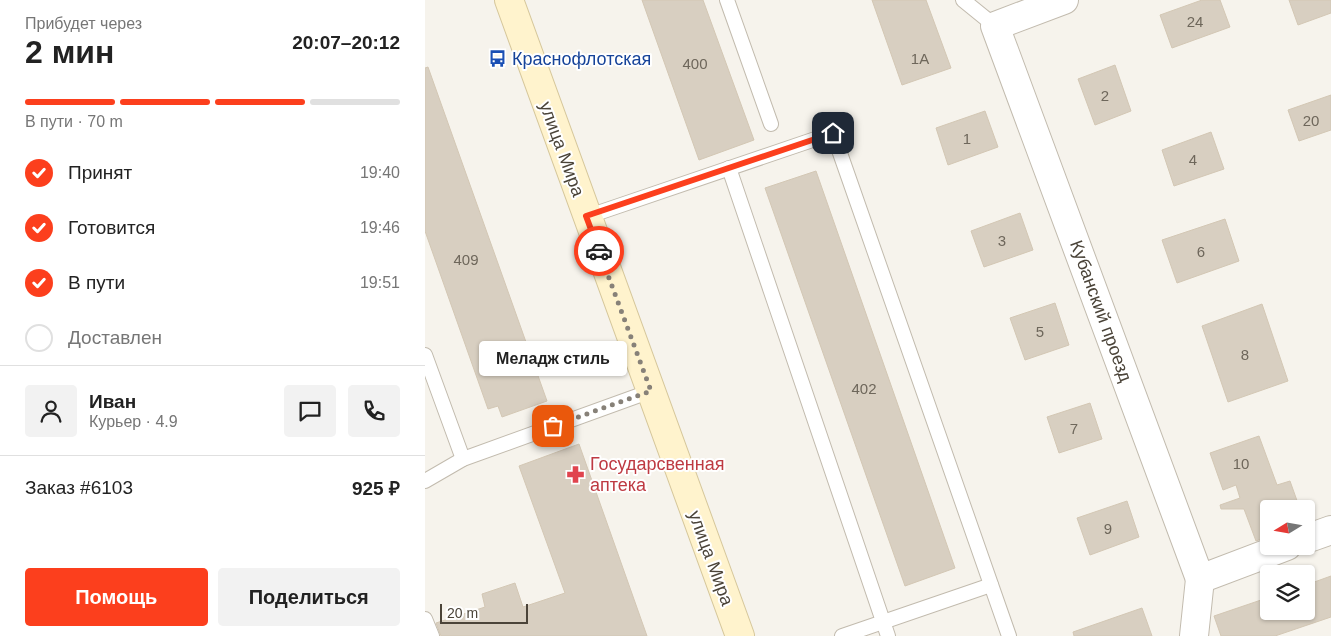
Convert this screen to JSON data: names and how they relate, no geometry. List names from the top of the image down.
{
  "streets": {
    "main road": ["улица Мира"],
    "street": ["Кубанский проезд"]
  },
  "places": {
    "bus stop": ["Краснофлотская"],
    "other": ["Меладж стиль"],
    "pharmacy": ["Государсвенная аптека"]
  },
  "house_numbers": [
    "24",
    "1А",
    "400",
    "2",
    "20",
    "1",
    "4",
    "3",
    "6",
    "409",
    "5",
    "8",
    "402",
    "7",
    "10",
    "9"
  ],
  "scale_bar": "20 m",
  "north": "left",
  "page": {
    "heading": ["2 мин", "Прибудет через", "20:07–20:12"],
    "panel": [
      "Иван",
      "Курьер · 4.9",
      "Заказ #6103",
      "925 ₽"
    ],
    "bar": "В пути · 70 m",
    "list": [
      ["Принят", "19:40"],
      ["Готовится", "19:46"],
      ["В пути", "19:51"],
      "Доставлен"
    ],
    "bubble": "Меладж стиль",
    "buttons": ["Помощь", "Поделиться"],
    "scale": "20 m"
  }
}
